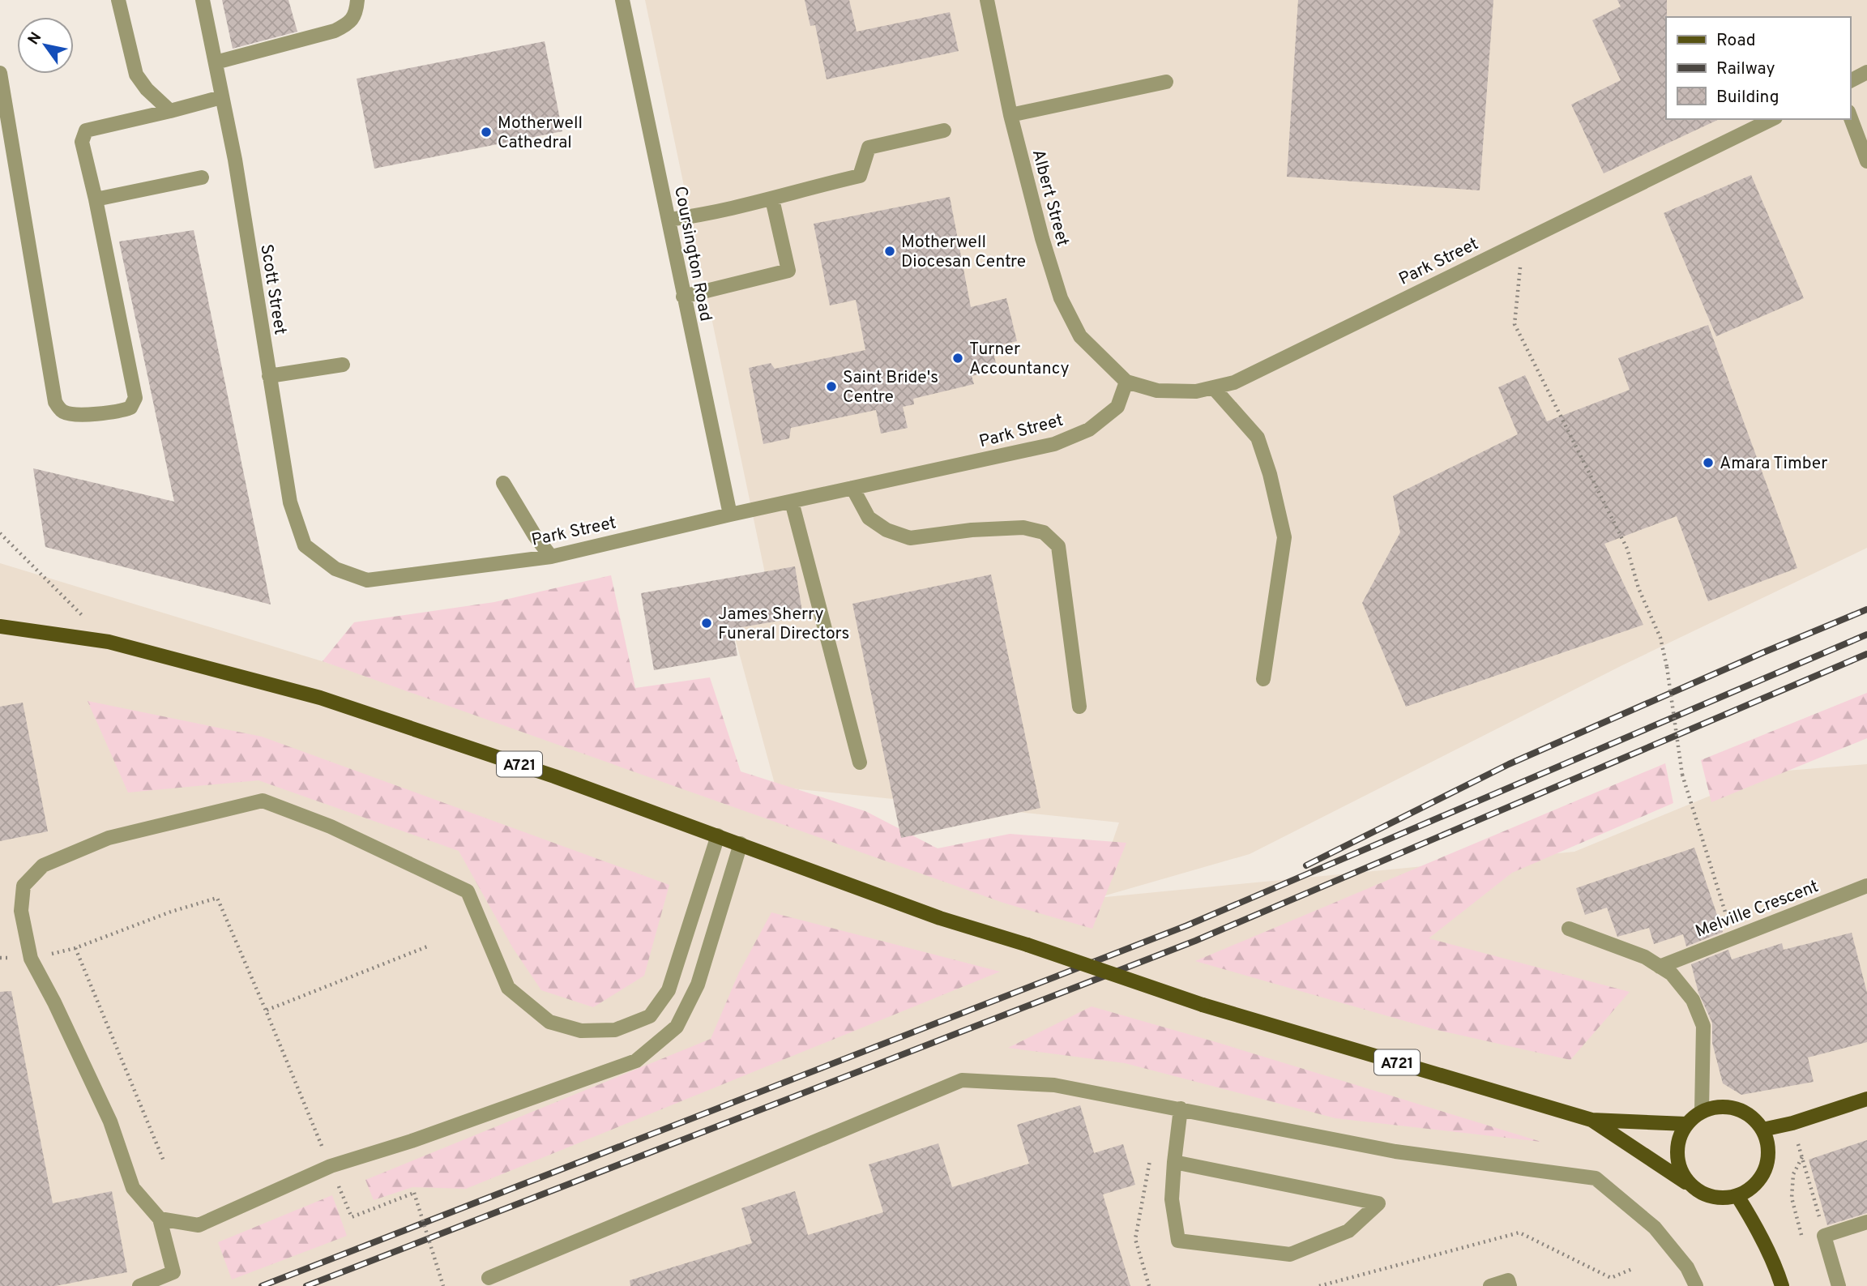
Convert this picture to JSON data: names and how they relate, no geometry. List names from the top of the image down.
{
  "streets": {
    "main road": ["A721"],
    "street": [
      "Albert Street",
      "Coursington Road",
      "Park Street",
      "Scott Street",
      "Melville Crescent"
    ]
  },
  "crossings": [
    ["Albert Street", "Park Street"],
    ["Coursington Road", "Park Street"],
    ["Park Street", "Scott Street"]
  ],
  "places": [
    "Motherwell Cathedral",
    "Motherwell Diocesan Centre",
    "Turner Accountancy",
    "Saint Bride's Centre",
    "Amara Timber",
    "James Sherry Funeral Directors"
  ],
  "legend": ["Road", "Railway", "Building"],
  "north": "top left"
}
